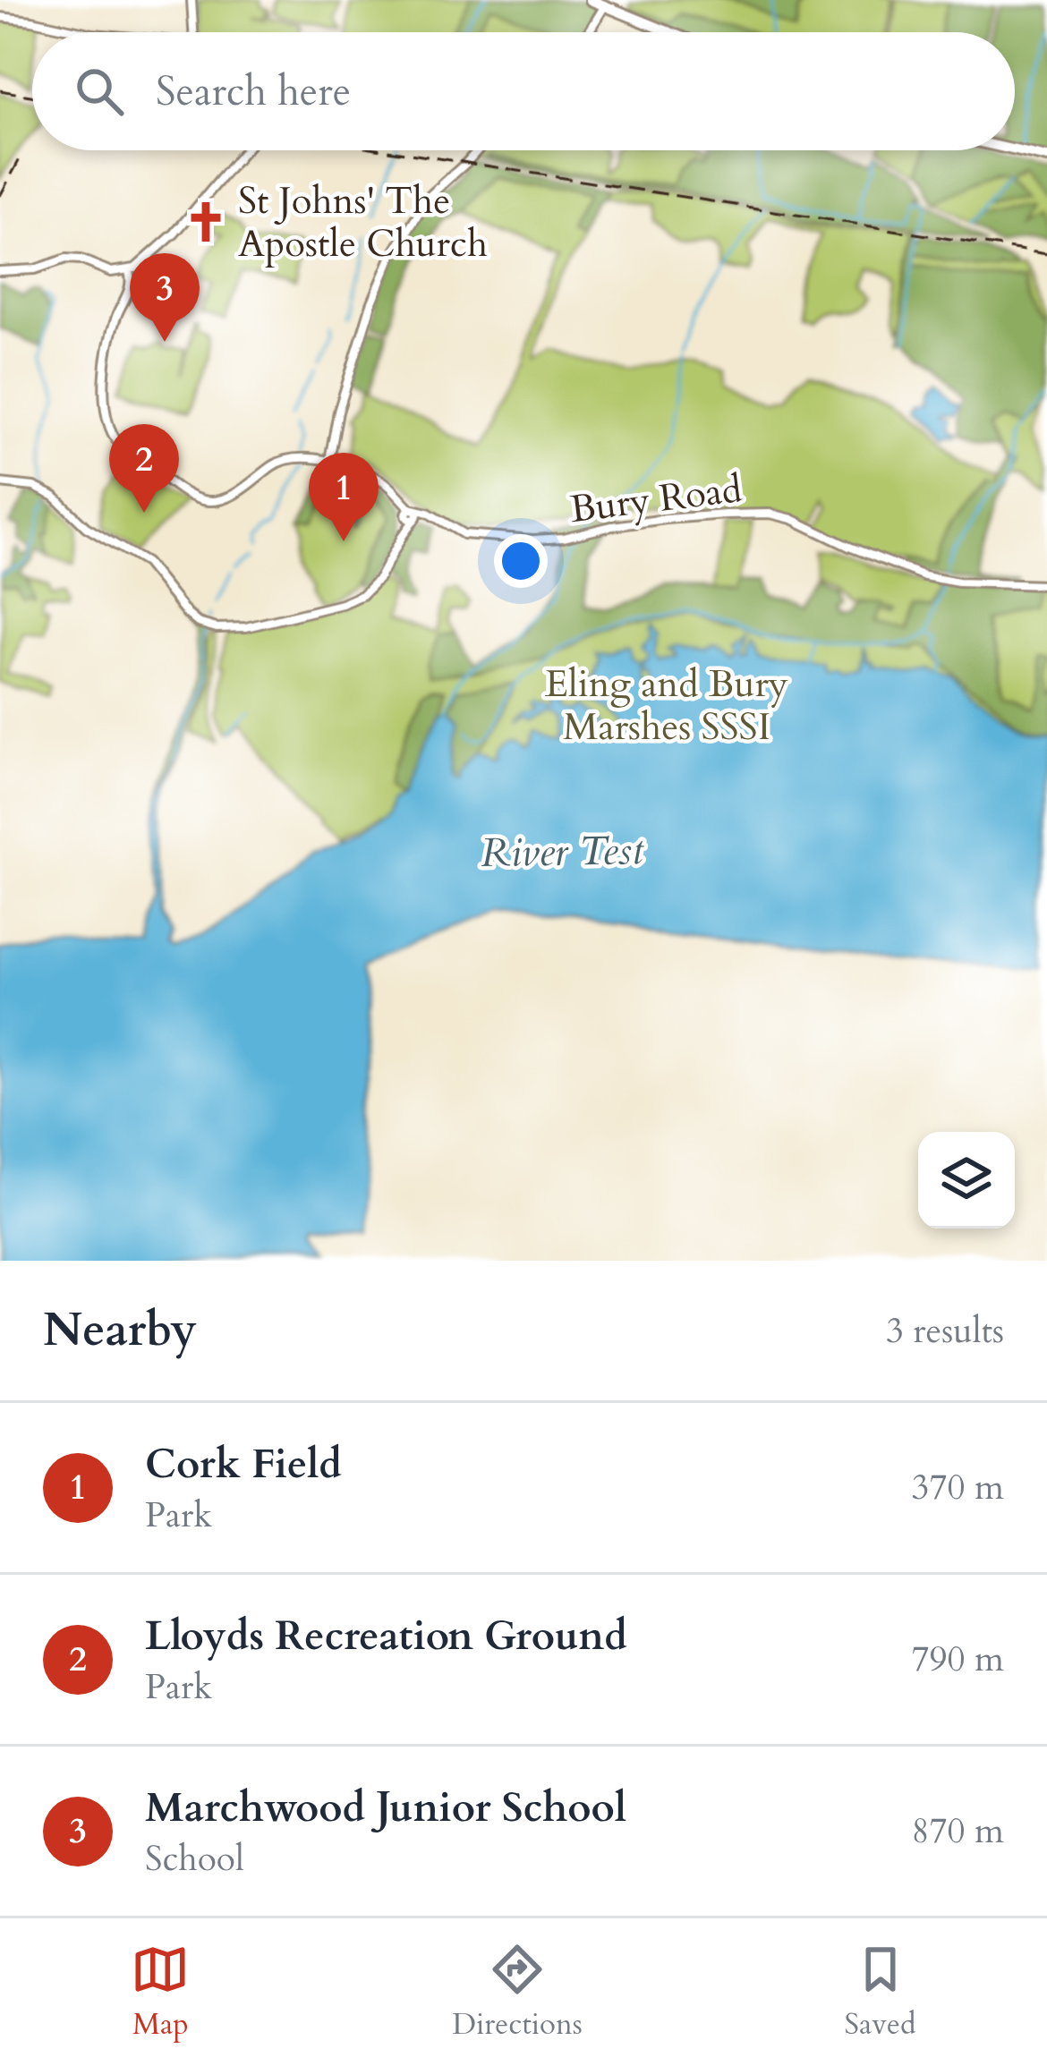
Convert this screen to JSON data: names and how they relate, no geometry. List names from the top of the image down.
{
  "streets": {
    "street": ["Bury Road"]
  },
  "water": ["River Test"],
  "parks": ["Eling and Bury Marshes SSSI"],
  "places": {
    "church": ["St Johns' The Apostle Church"]
  },
  "page": {
    "search": "Search here",
    "pins": ["3", "2", "1"],
    "heading": ["Nearby", "3 results"],
    "list": [
      {
        "mark": "1",
        "name": "Cork Field",
        "note": "Park",
        "value": "370 m"
      },
      {
        "mark": "2",
        "name": "Lloyds Recreation Ground",
        "note": "Park",
        "value": "790 m"
      },
      {
        "mark": "3",
        "name": "Marchwood Junior School",
        "note": "School",
        "value": "870 m"
      }
    ],
    "nav": ["Map", "Directions", "Saved"]
  }
}
